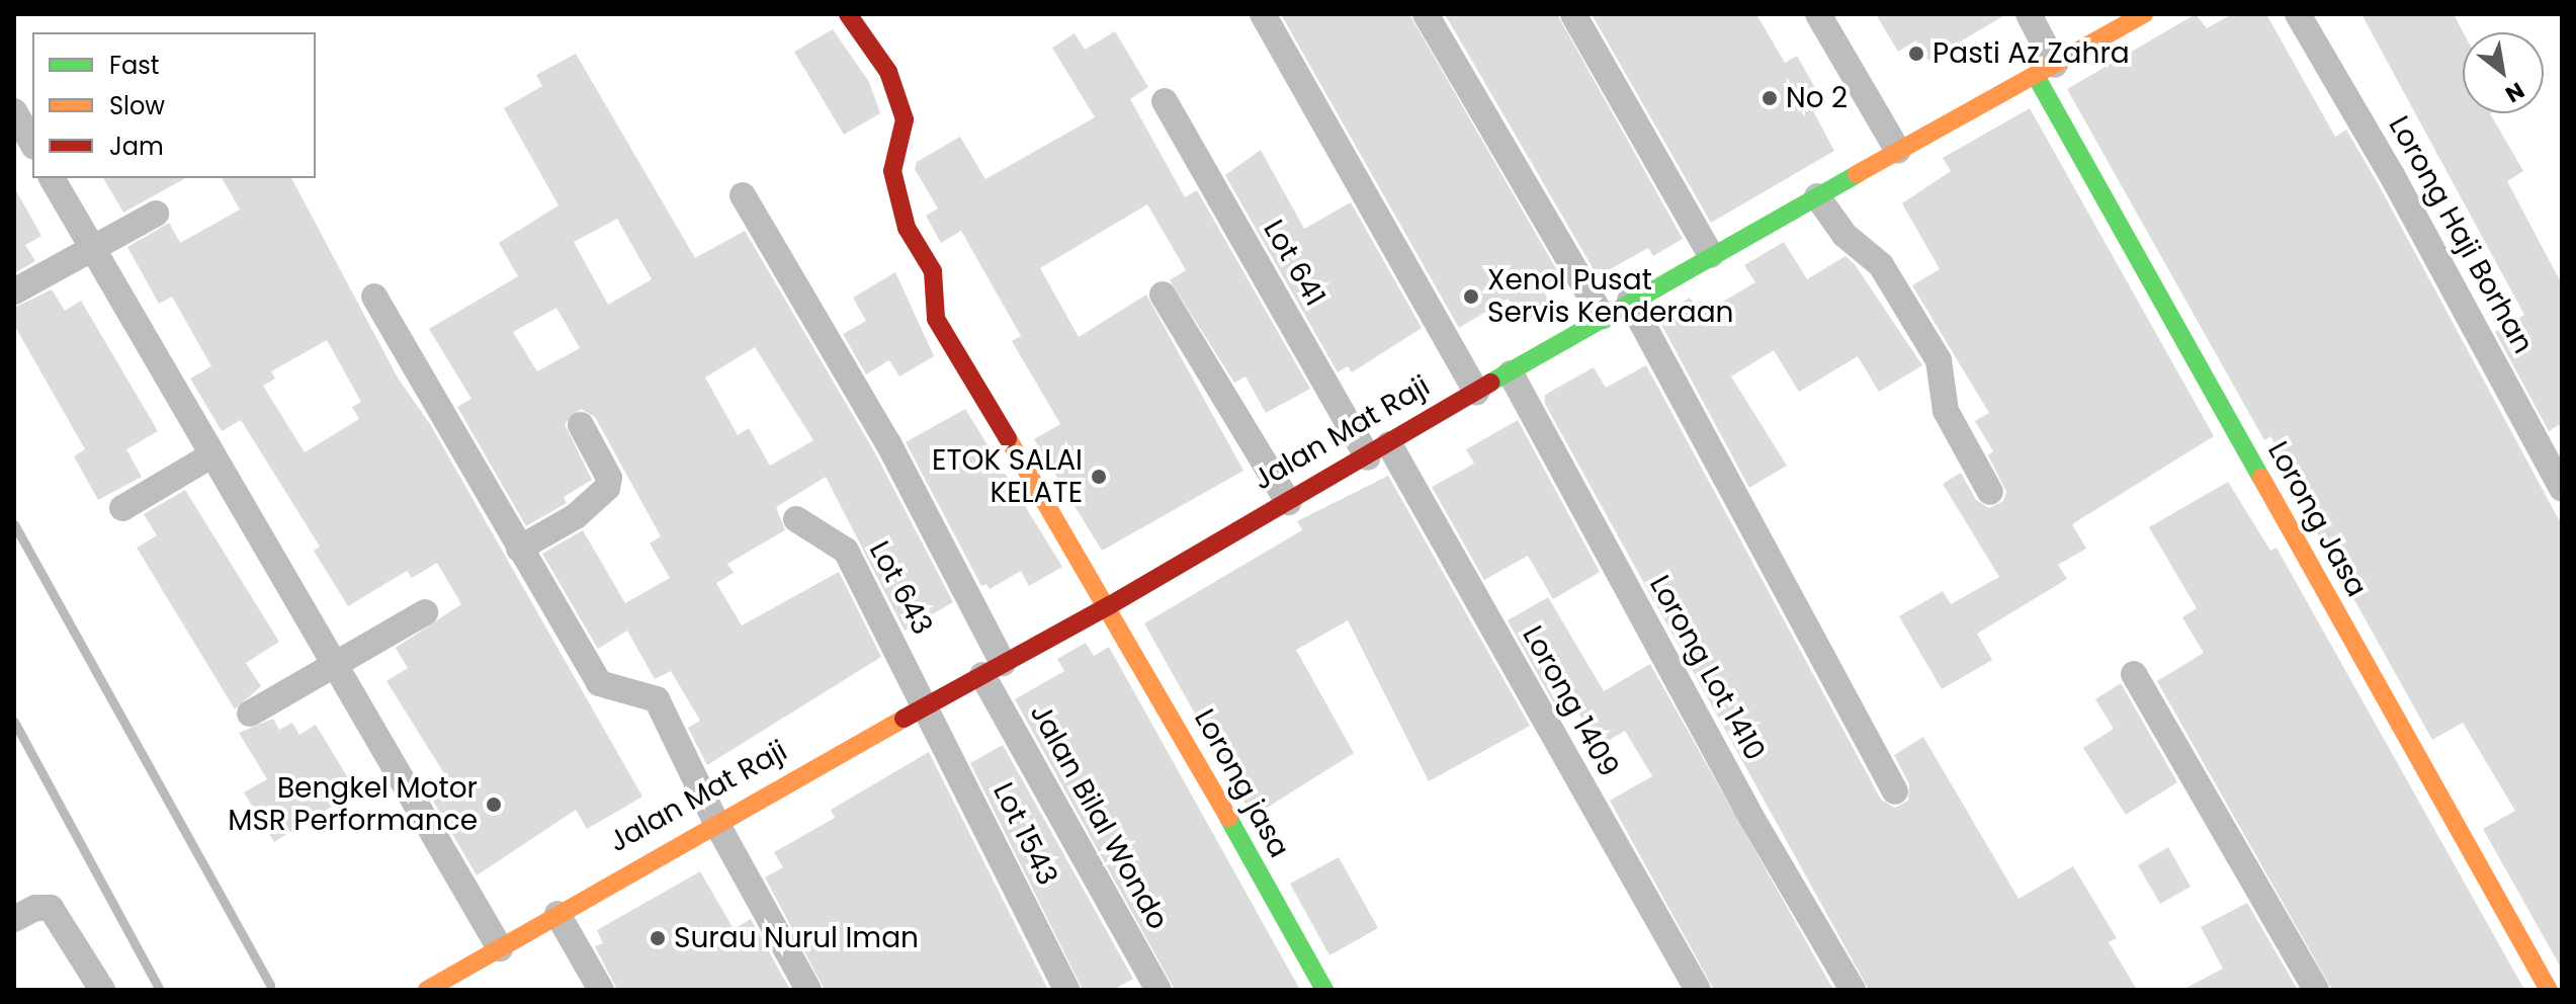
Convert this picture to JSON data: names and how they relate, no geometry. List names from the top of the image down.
{
  "streets": {
    "street": [
      "Lorong Haji Borhan",
      "Lot 641",
      "Jalan Mat Raji",
      "Lorong Jasa",
      "Lot 643",
      "Lorong Lot 1410",
      "Lorong 1409",
      "Lorong jasa",
      "Jalan Bilal Wondo",
      "Lot 1543"
    ]
  },
  "crossings": [
    ["Lot 641", "Jalan Mat Raji"],
    ["Lot 641", "Lorong 1409"],
    ["Jalan Mat Raji", "Lorong Jasa"],
    ["Jalan Mat Raji", "Lot 643"],
    ["Jalan Mat Raji", "Lorong Lot 1410"],
    ["Jalan Mat Raji", "Lorong 1409"],
    ["Jalan Mat Raji", "Lorong jasa"],
    ["Jalan Mat Raji", "Jalan Bilal Wondo"],
    ["Jalan Mat Raji", "Lot 1543"],
    ["Lot 643", "Lot 1543"]
  ],
  "places": [
    "Pasti Az Zahra",
    "No 2",
    "Xenol Pusat Servis Kenderaan",
    "ETOK SALAI KELATE",
    "Bengkel Motor MSR Performance",
    "Surau Nurul Iman"
  ],
  "legend": ["Fast", "Slow", "Jam"],
  "north": "bottom right"
}
